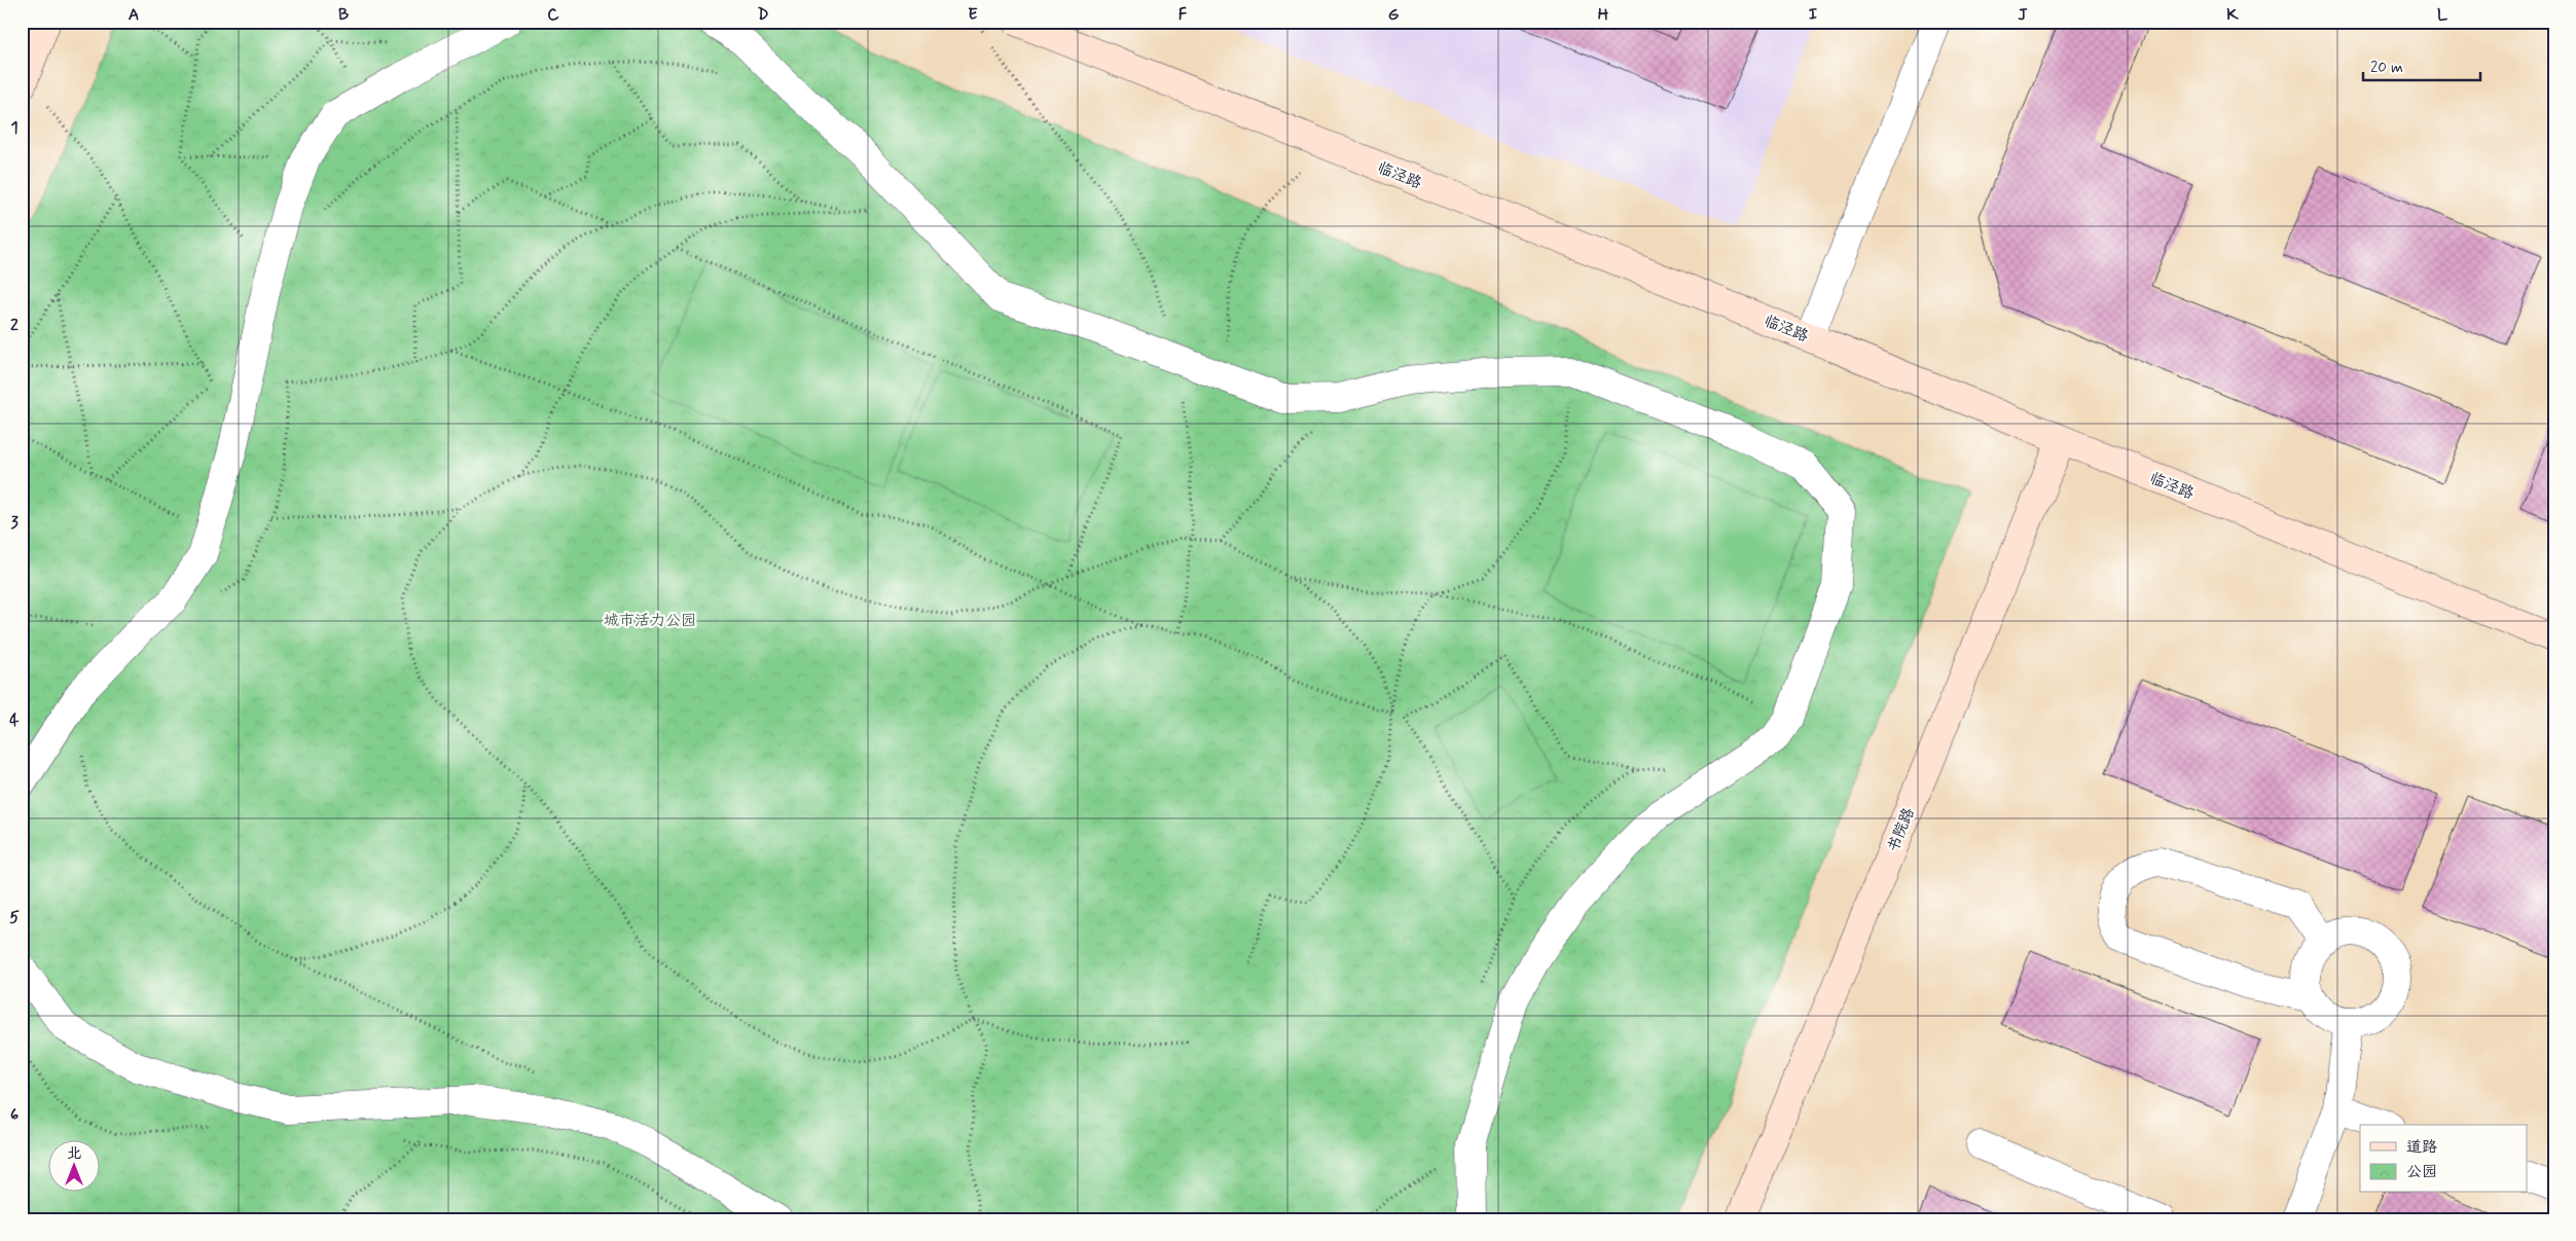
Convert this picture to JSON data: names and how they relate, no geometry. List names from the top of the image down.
{
  "streets": {
    "street": ["临泾路", "书院路"]
  },
  "crossings": [
    ["临泾路", "书院路"]
  ],
  "parks": ["城市活力公园"],
  "legend": ["道路", "公园"],
  "scale_bar": "20 m",
  "north": "top",
  "grid": {
    "columns": [
      "A",
      "B",
      "C",
      "D",
      "E",
      "F",
      "G",
      "H",
      "I",
      "J",
      "K",
      "L"
    ],
    "rows": [
      "1",
      "2",
      "3",
      "4",
      "5",
      "6"
    ]
  }
}
